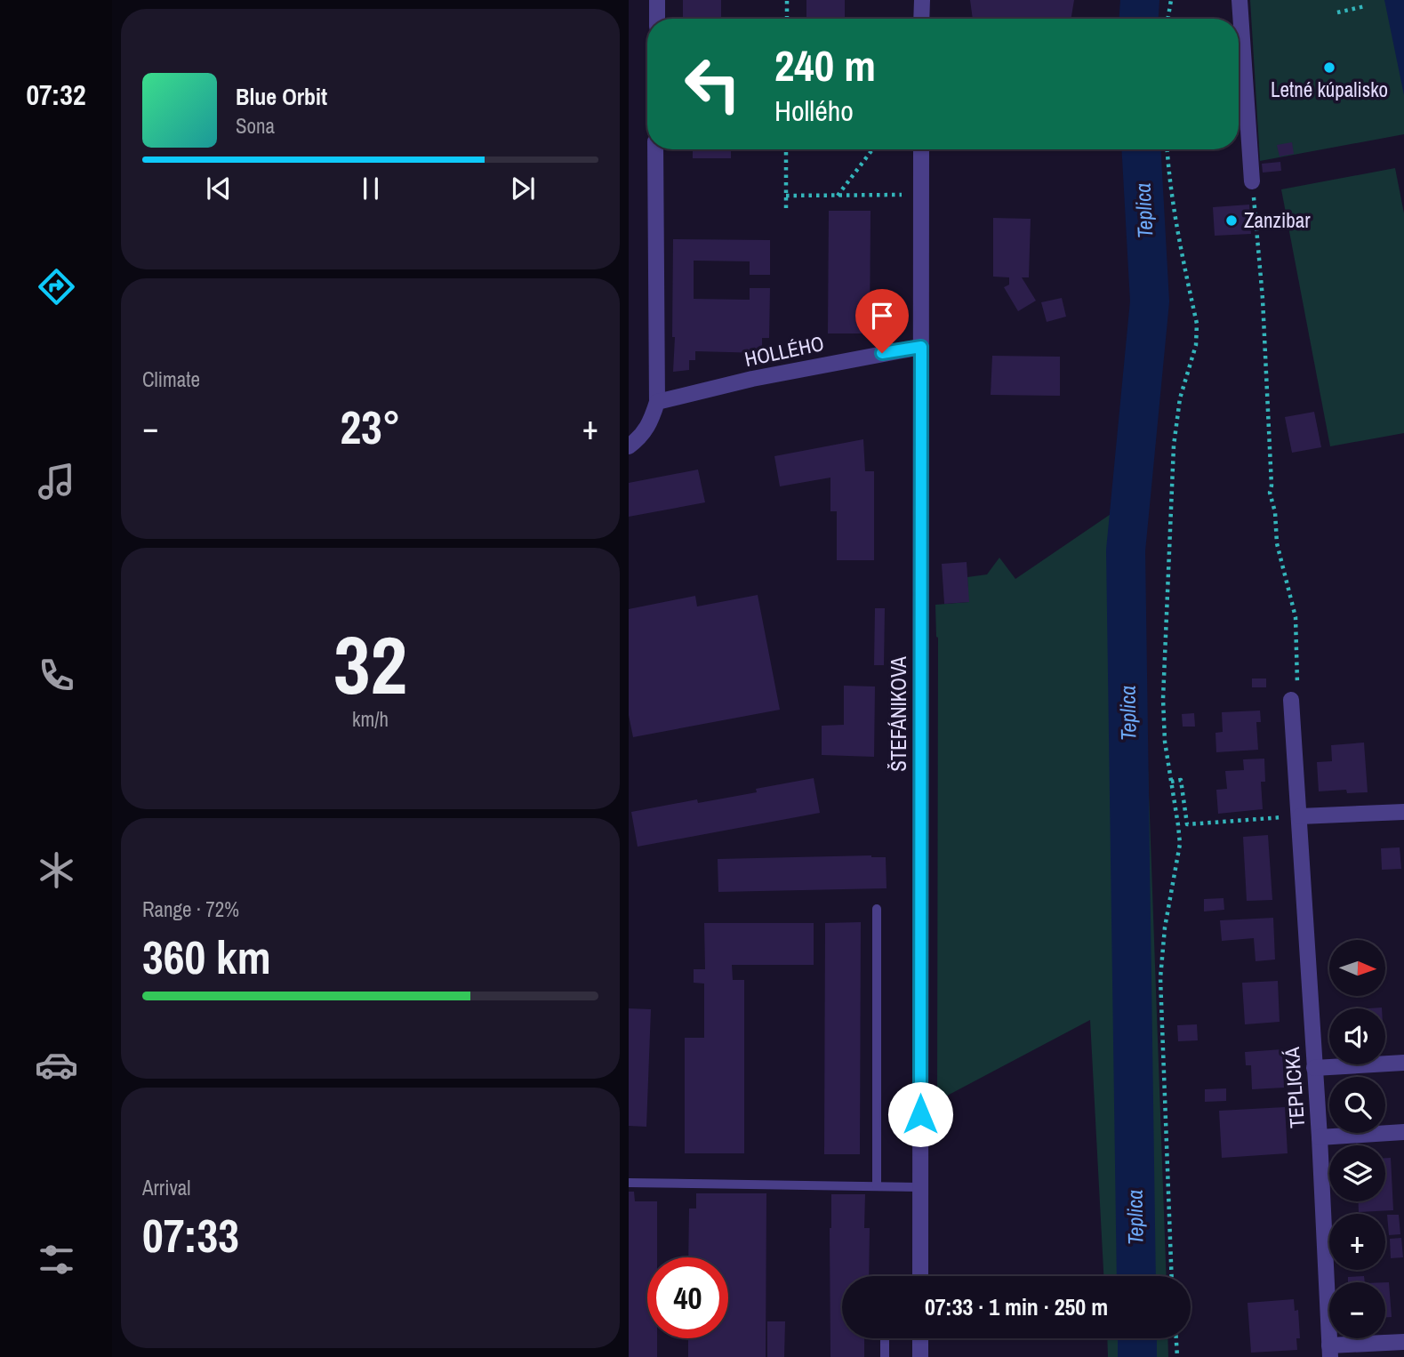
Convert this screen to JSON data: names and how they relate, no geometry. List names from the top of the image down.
{
  "streets": {
    "street": ["HOLLÉHO", "ŠTEFÁNIKOVA", "TEPLICKÁ"]
  },
  "crossings": [
    ["HOLLÉHO", "ŠTEFÁNIKOVA"]
  ],
  "water": ["Teplica"],
  "places": ["Letné kúpalisko", "Zanzibar"],
  "north": "right",
  "page": {
    "tabs": "07:32",
    "turn": ["240 m", "Hollého"],
    "song": ["Blue Orbit", "Sona"],
    "tile": [
      "Climate",
      ["32", "km/h"],
      ["Range · 72%", "360 km"],
      ["Arrival", "07:33"]
    ],
    "heat": ["−", "23°", "+"],
    "map_buttons": ["+", "−"],
    "limit": "40",
    "trip": "07:33 · 1 min · 250 m"
  }
}
